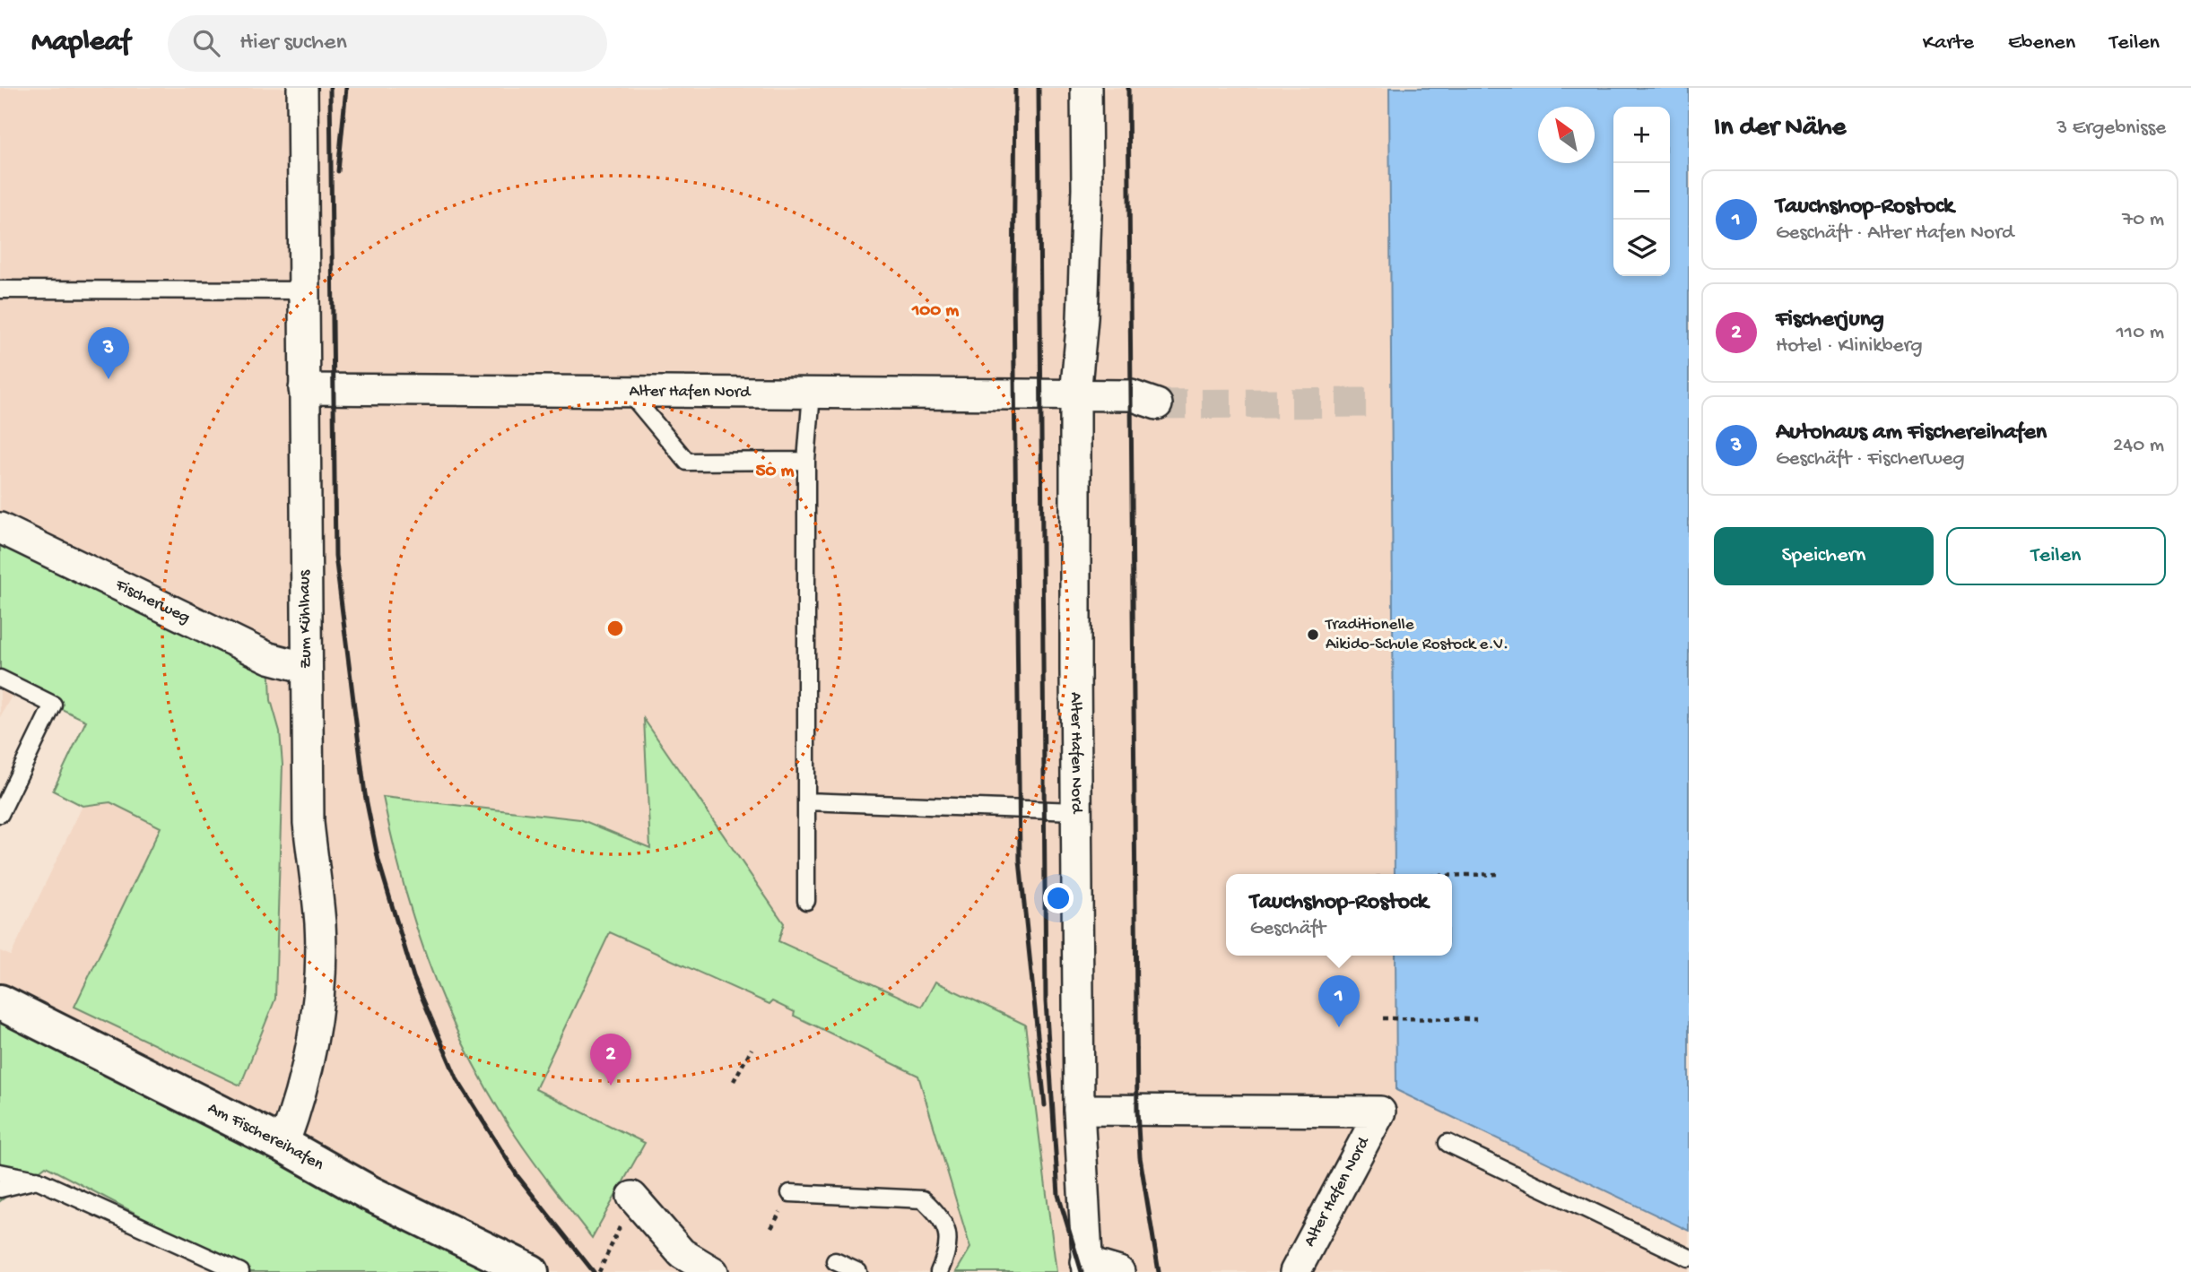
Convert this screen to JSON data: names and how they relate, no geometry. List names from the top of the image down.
{
  "streets": {
    "street": [
      "Alter Hafen Nord",
      "Fischerweg",
      "Zum Kühlhaus",
      "Am Fischereihafen"
    ]
  },
  "crossings": [
    ["Alter Hafen Nord", "Zum Kühlhaus"],
    ["Fischerweg", "Zum Kühlhaus"],
    ["Zum Kühlhaus", "Am Fischereihafen"]
  ],
  "places": ["Traditionelle Aikido-Schule Rostock e.V."],
  "north": "top left",
  "page": {
    "header": "Mapleaf",
    "search": "Hier suchen",
    "nav": ["Karte", "Ebenen", "Teilen"],
    "heading": ["In der Nähe", "3 Ergebnisse"],
    "map_buttons": ["+", "−"],
    "list": [
      {
        "mark": "1",
        "name": "Tauchshop-Rostock",
        "note": "Geschäft · Alter Hafen Nord",
        "value": "70 m"
      },
      {
        "mark": "2",
        "name": "Fischerjung",
        "note": "Hotel · Klinikberg",
        "value": "110 m"
      },
      {
        "mark": "3",
        "name": "Autohaus am Fischereihafen",
        "note": "Geschäft · Fischerweg",
        "value": "240 m"
      }
    ],
    "pins": ["3", "1", "2"],
    "buttons": ["Speichern", "Teilen"],
    "popup": ["Tauchshop-Rostock", "Geschäft"]
  },
  "rings": ["100 m", "50 m"]
}
